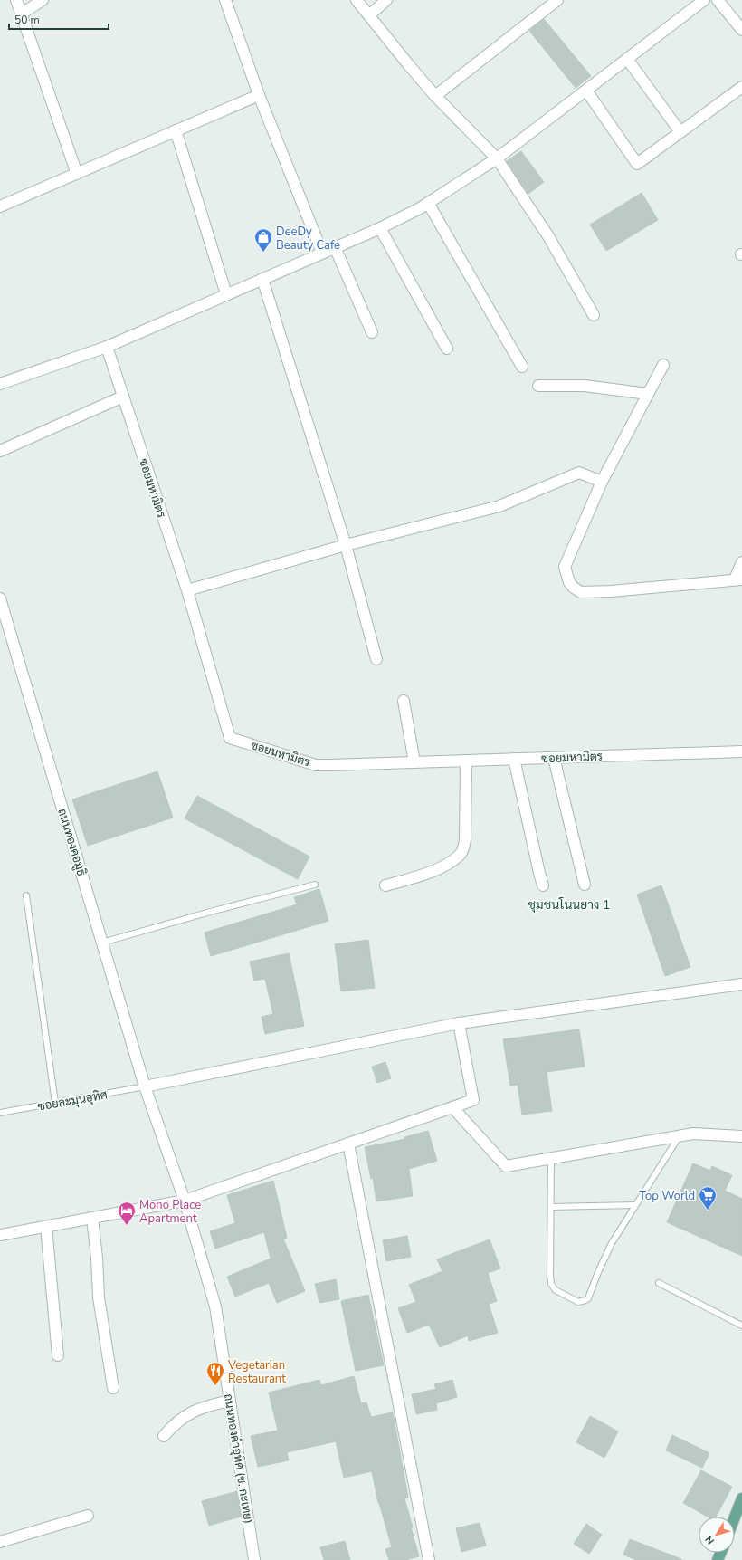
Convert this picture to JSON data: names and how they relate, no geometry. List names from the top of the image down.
{
  "streets": {
    "street": ["ซอยมหามิตร", "ถนนทองคอมูธิ", "ถนนทองคำอุทิศ (ซ. กะเทย)"],
    "lane": ["ซอยละมุนอุทิศ"]
  },
  "crossings": [
    ["ถนนทองคอมูธิ", "ซอยละมุนอุทิศ"],
    ["ถนนทองคอมูธิ", "ถนนทองคำอุทิศ (ซ. กะเทย)"],
    ["ซอยละมุนอุทิศ", "ถนนทองคำอุทิศ (ซ. กะเทย)"]
  ],
  "districts": ["ชุมชนโนนยาง 1"],
  "places": {
    "shop": ["DeeDy Beauty Cafe"],
    "supermarket": ["Top World"],
    "hotel": ["Mono Place Apartment"],
    "restaurant": ["Vegetarian Restaurant"]
  },
  "scale_bar": "50 m",
  "north": "bottom left"
}
